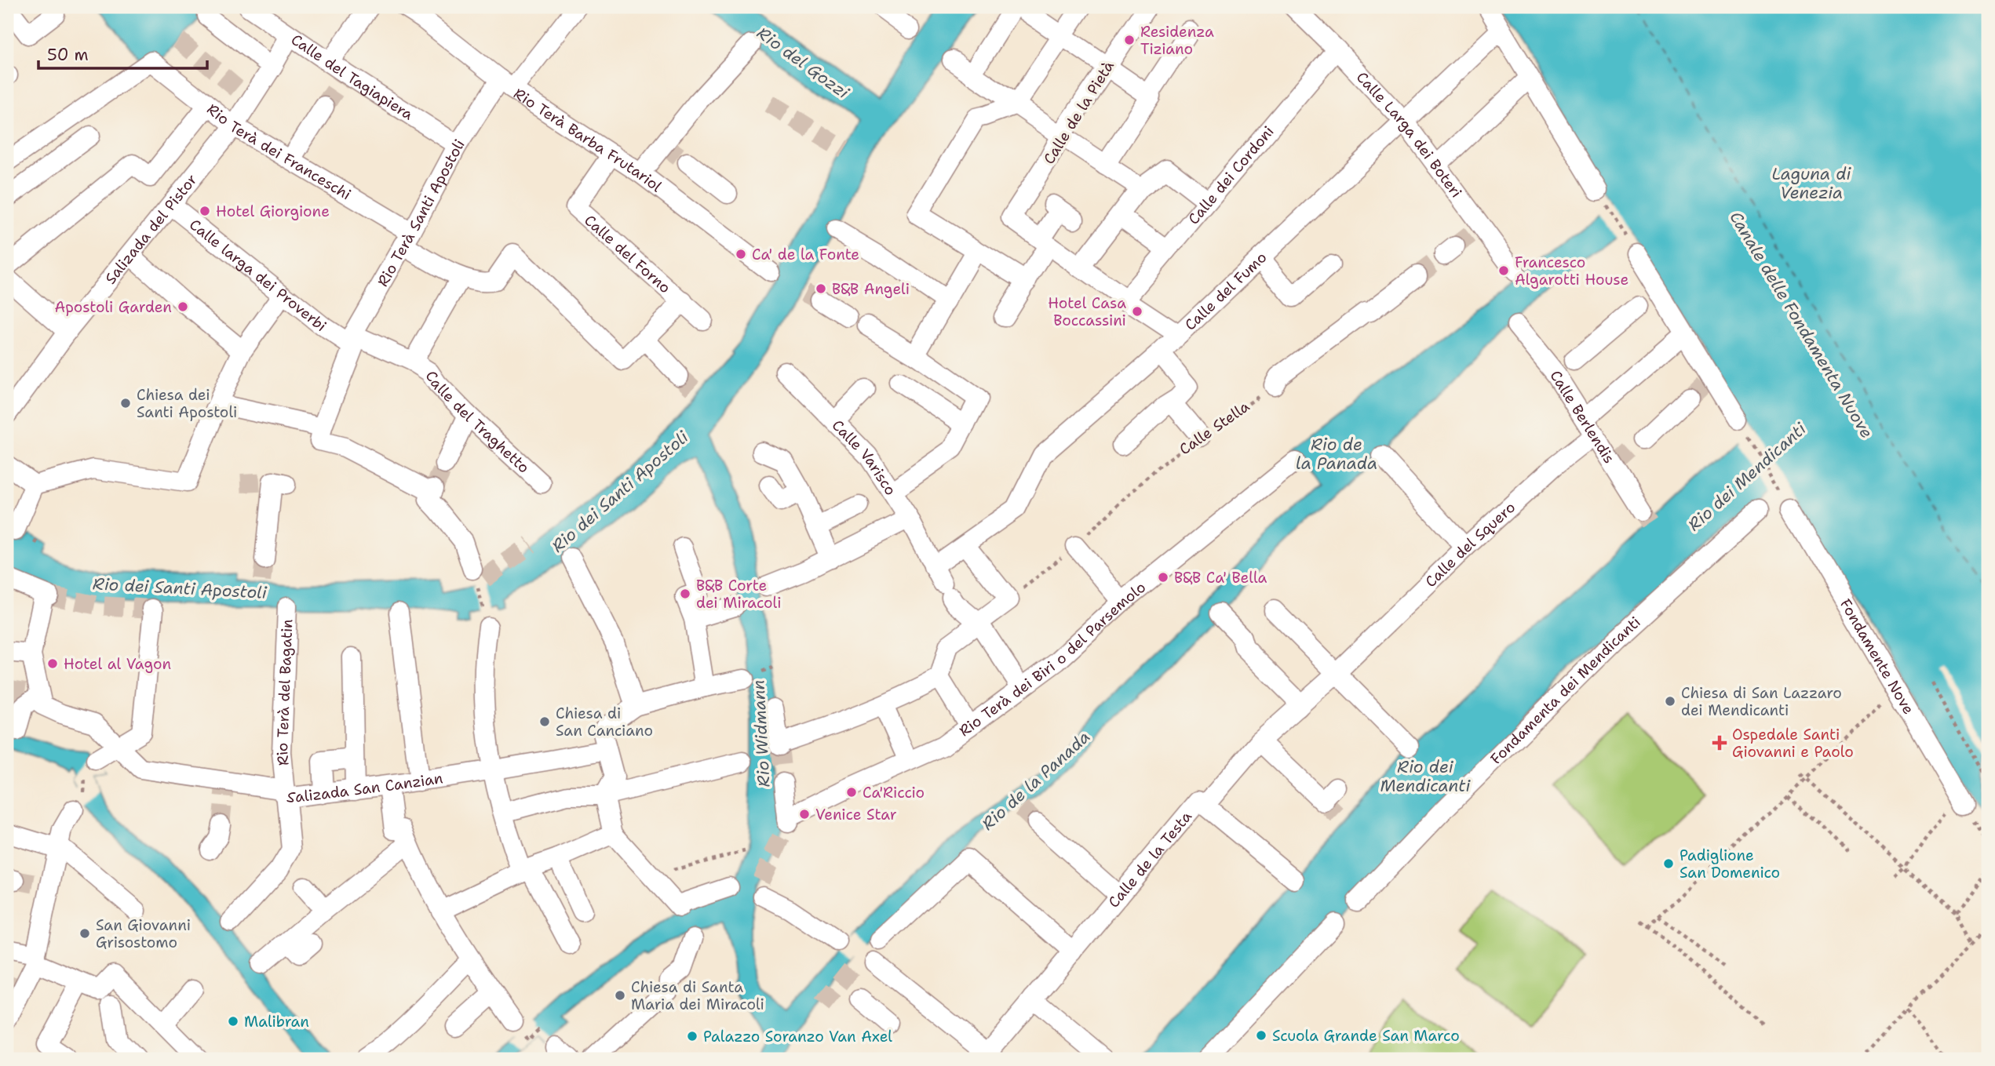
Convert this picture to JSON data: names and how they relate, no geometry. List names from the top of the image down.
{
  "streets": {
    "street": [
      "Calle del Tagiapiera",
      "Calle de la Pietà",
      "Calle Larga dei Boteri",
      "Rio Terà Barba Frutariol",
      "Rio Terà dei Franceschi",
      "Calle dei Cordoni",
      "Rio Terà Santi Apostoli",
      "Salizada del Pistor",
      "Calle del Forno",
      "Calle larga dei Proverbi",
      "Calle del Fumo",
      "Calle Berlendis",
      "Calle del Traghetto",
      "Calle Varisco",
      "Calle del Squero",
      "Fondamente Nove",
      "Rio Terà dei Biri o del Parsemolo",
      "Fondamenta dei Mendicanti",
      "Rio Terà del Bagatin",
      "Salizada San Canzian",
      "Calle de la Testa"
    ],
    "path": ["Calle Stella"]
  },
  "crossings": [
    ["Calle del Tagiapiera", "Rio Terà Santi Apostoli"],
    ["Calle del Tagiapiera", "Salizada del Pistor"],
    ["Calle Larga dei Boteri", "Calle dei Cordoni"],
    ["Calle Larga dei Boteri", "Calle del Fumo"],
    ["Rio Terà Barba Frutariol", "Rio Terà Santi Apostoli"],
    ["Rio Terà Barba Frutariol", "Calle del Forno"],
    ["Rio Terà dei Franceschi", "Rio Terà Santi Apostoli"],
    ["Rio Terà dei Franceschi", "Salizada del Pistor"],
    ["Rio Terà Santi Apostoli", "Calle larga dei Proverbi"],
    ["Rio Terà Santi Apostoli", "Calle del Traghetto"],
    ["Salizada del Pistor", "Calle larga dei Proverbi"],
    ["Calle larga dei Proverbi", "Calle del Traghetto"],
    ["Calle Berlendis", "Calle del Squero"],
    ["Calle Varisco", "Rio Terà dei Biri o del Parsemolo"],
    ["Calle del Squero", "Calle de la Testa"],
    ["Rio Terà del Bagatin", "Salizada San Canzian"]
  ],
  "water": [
    "Rio del Gozzi",
    "Laguna di Venezia",
    "Canale delle Fondamenta Nuove",
    "Rio de la Panada",
    "Rio dei Mendicanti",
    "Rio dei Santi Apostoli",
    "Rio Widmann"
  ],
  "places": {
    "other": [
      "Residenza Tiziano",
      "Hotel Giorgione",
      "Ca' de la Fonte",
      "Francesco Algarotti House",
      "B&B Angeli",
      "Apostoli Garden",
      "Hotel Casa Boccassini",
      "Chiesa dei Santi Apostoli",
      "B&B Ca' Bella",
      "B&B Corte dei Miracoli",
      "Hotel al Vagon",
      "Chiesa di San Lazzaro dei Mendicanti",
      "Chiesa di San Canciano",
      "Ca'Riccio",
      "Venice Star",
      "Padiglione San Domenico",
      "San Giovanni Grisostomo",
      "Chiesa di Santa Maria dei Miracoli",
      "Malibran",
      "Scuola Grande San Marco",
      "Palazzo Soranzo Van Axel"
    ],
    "health": ["Ospedale Santi Giovanni e Paolo"]
  },
  "scale_bar": "50 m"
}
